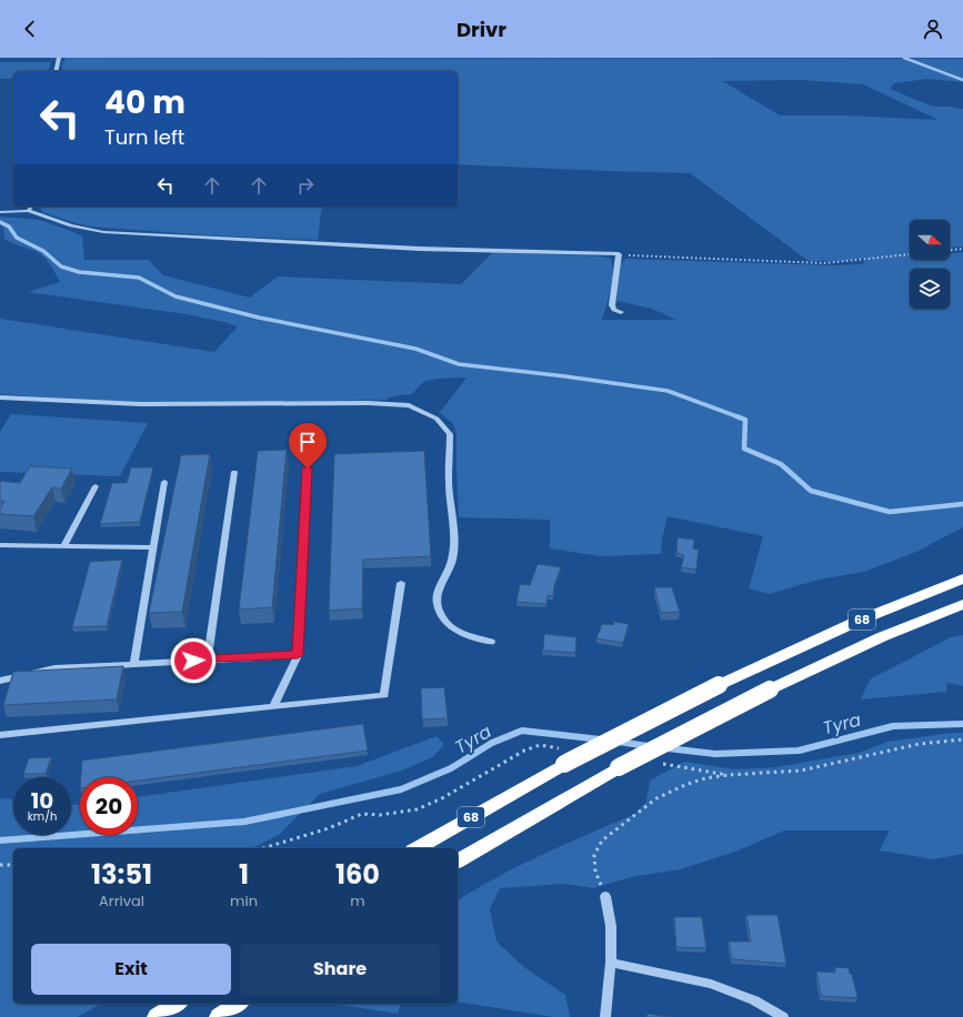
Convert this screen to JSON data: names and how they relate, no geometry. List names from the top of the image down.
{
  "streets": {
    "highway": ["68"]
  },
  "water": ["Tyra"],
  "north": "right",
  "page": {
    "header": "Drivr",
    "turn": ["40 m", "Turn left"],
    "speed": "10 km/h",
    "limit": "20",
    "eta": [
      "13:51",
      "Arrival",
      "1",
      "min",
      "160",
      "m"
    ],
    "buttons": ["Exit", "Share"]
  }
}
